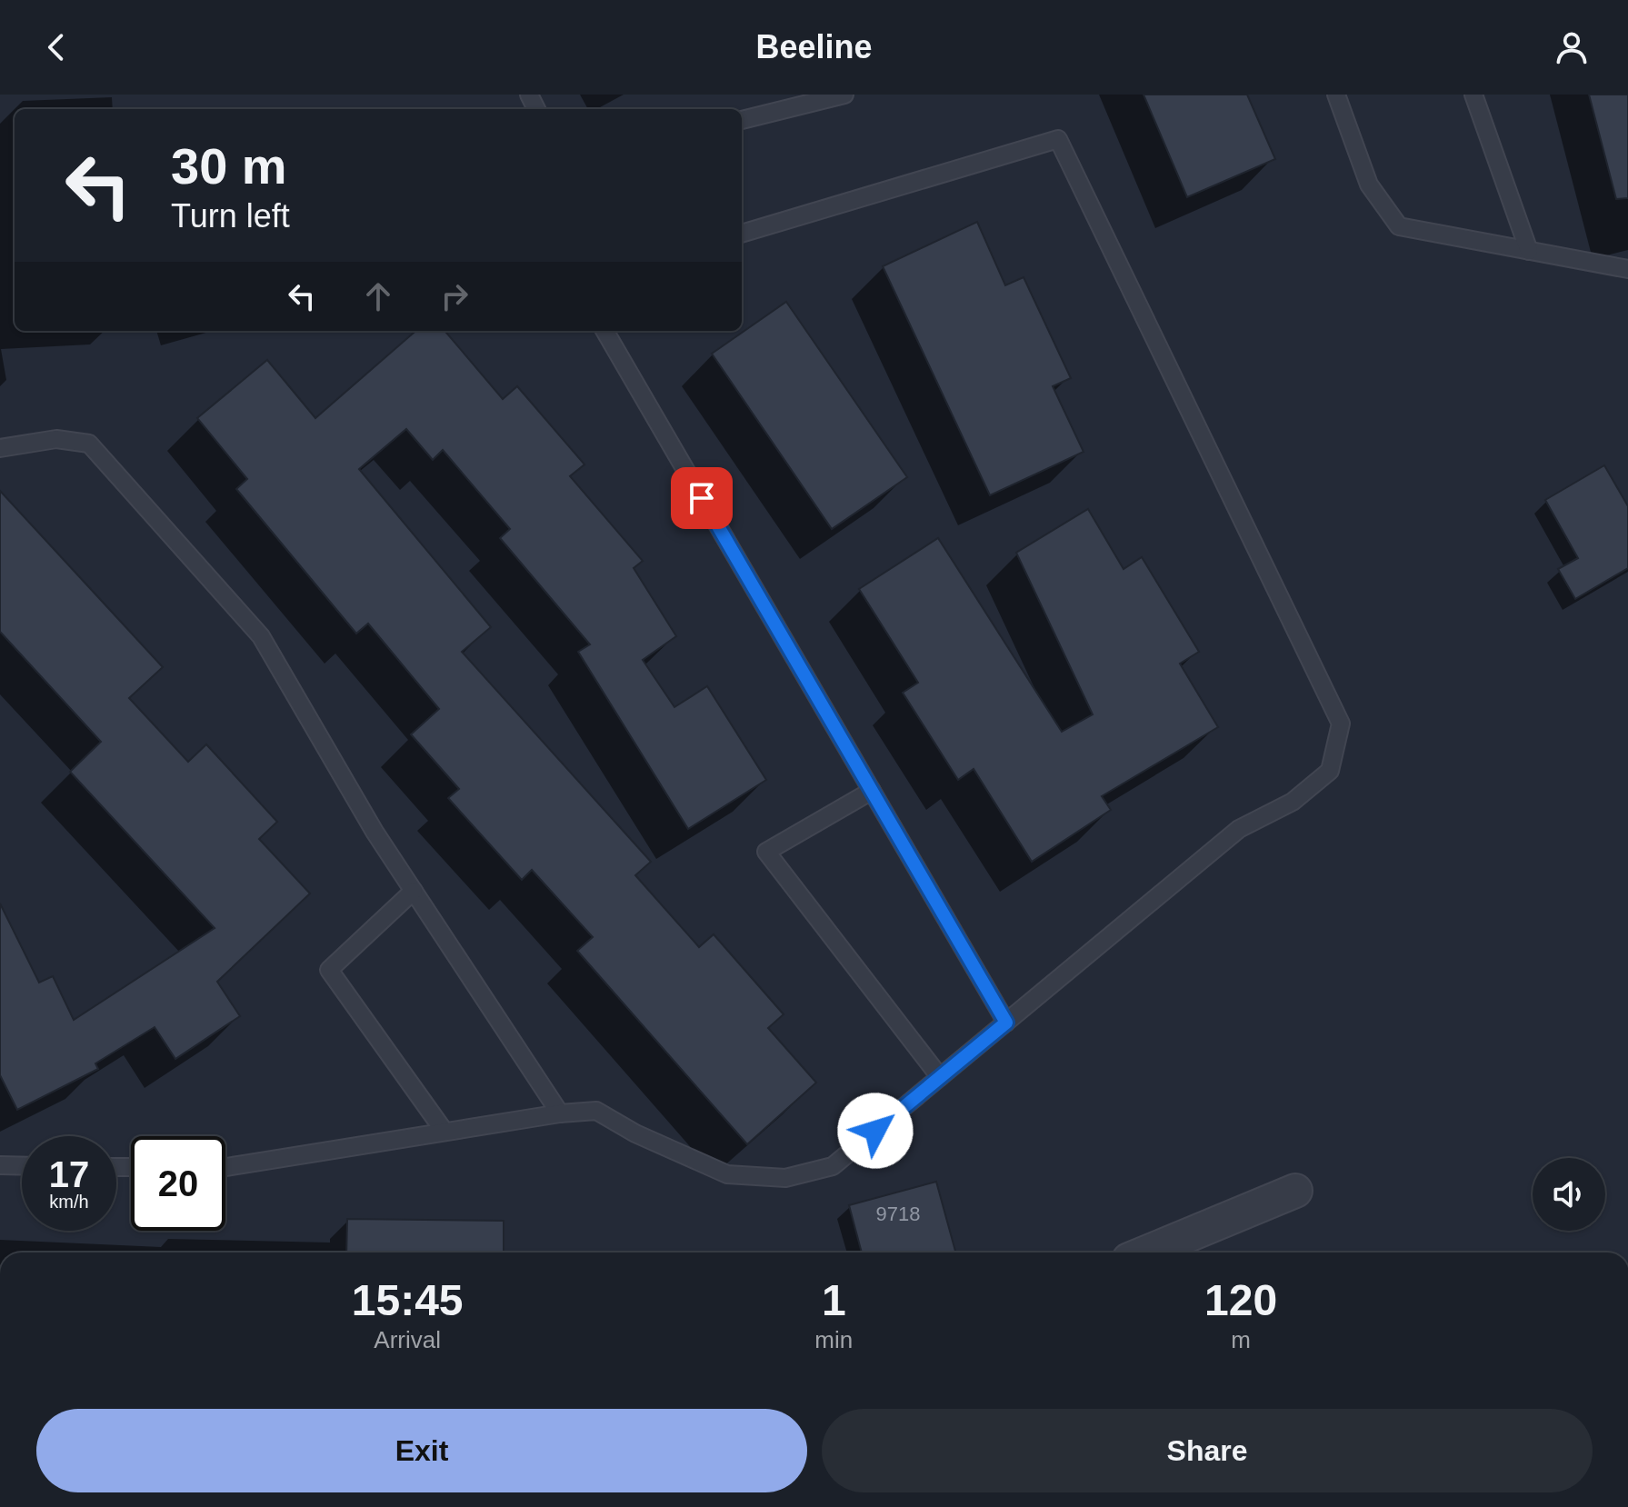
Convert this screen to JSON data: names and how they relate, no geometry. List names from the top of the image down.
{
  "house_numbers": ["9718"],
  "page": {
    "header": "Beeline",
    "turn": ["30 m", "Turn left"],
    "speed": "17 km/h",
    "limit": "20",
    "eta": [
      "15:45",
      "Arrival",
      "1",
      "min",
      "120",
      "m"
    ],
    "buttons": ["Exit", "Share"]
  }
}
